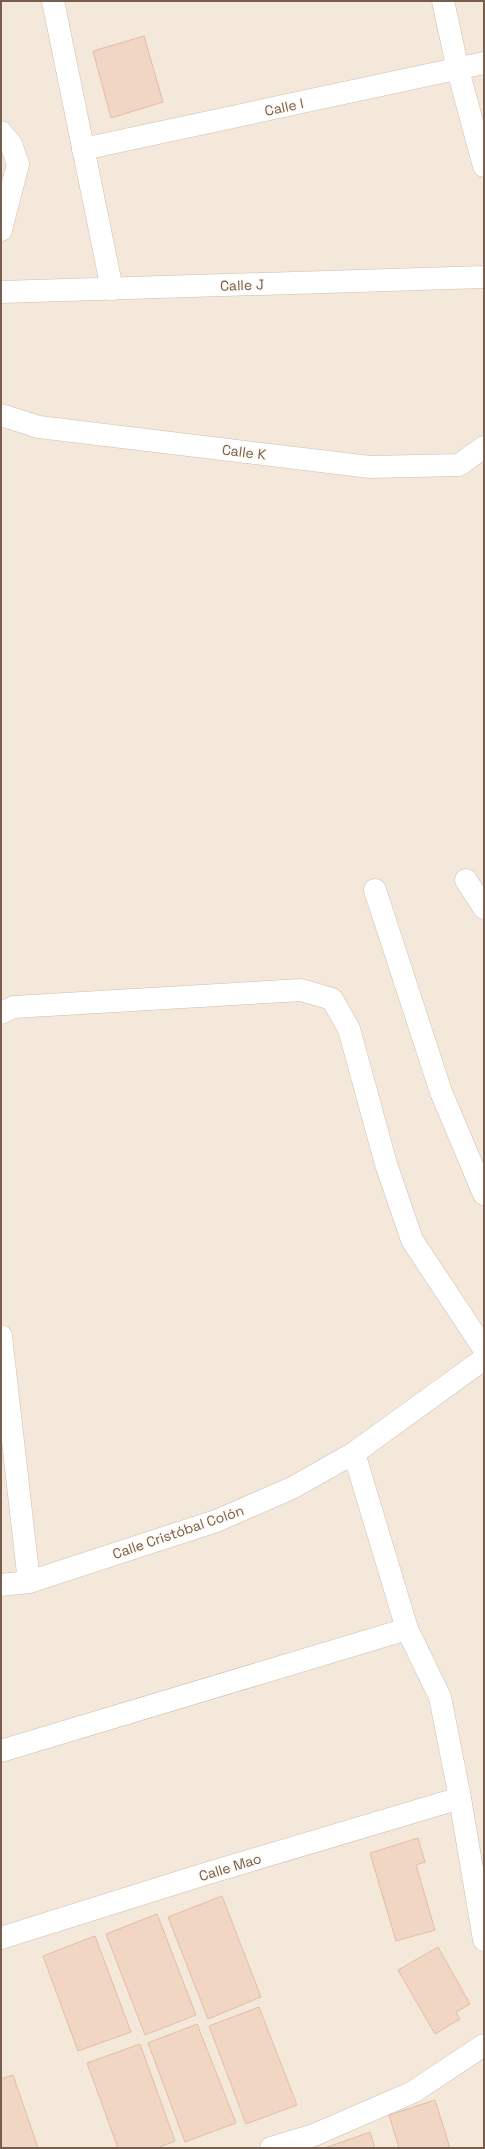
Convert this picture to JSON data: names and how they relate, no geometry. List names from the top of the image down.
{
  "streets": {
    "street": [
      "Calle I",
      "Calle J",
      "Calle K",
      "Calle Cristóbal Colón",
      "Calle Mao"
    ]
  }
}
